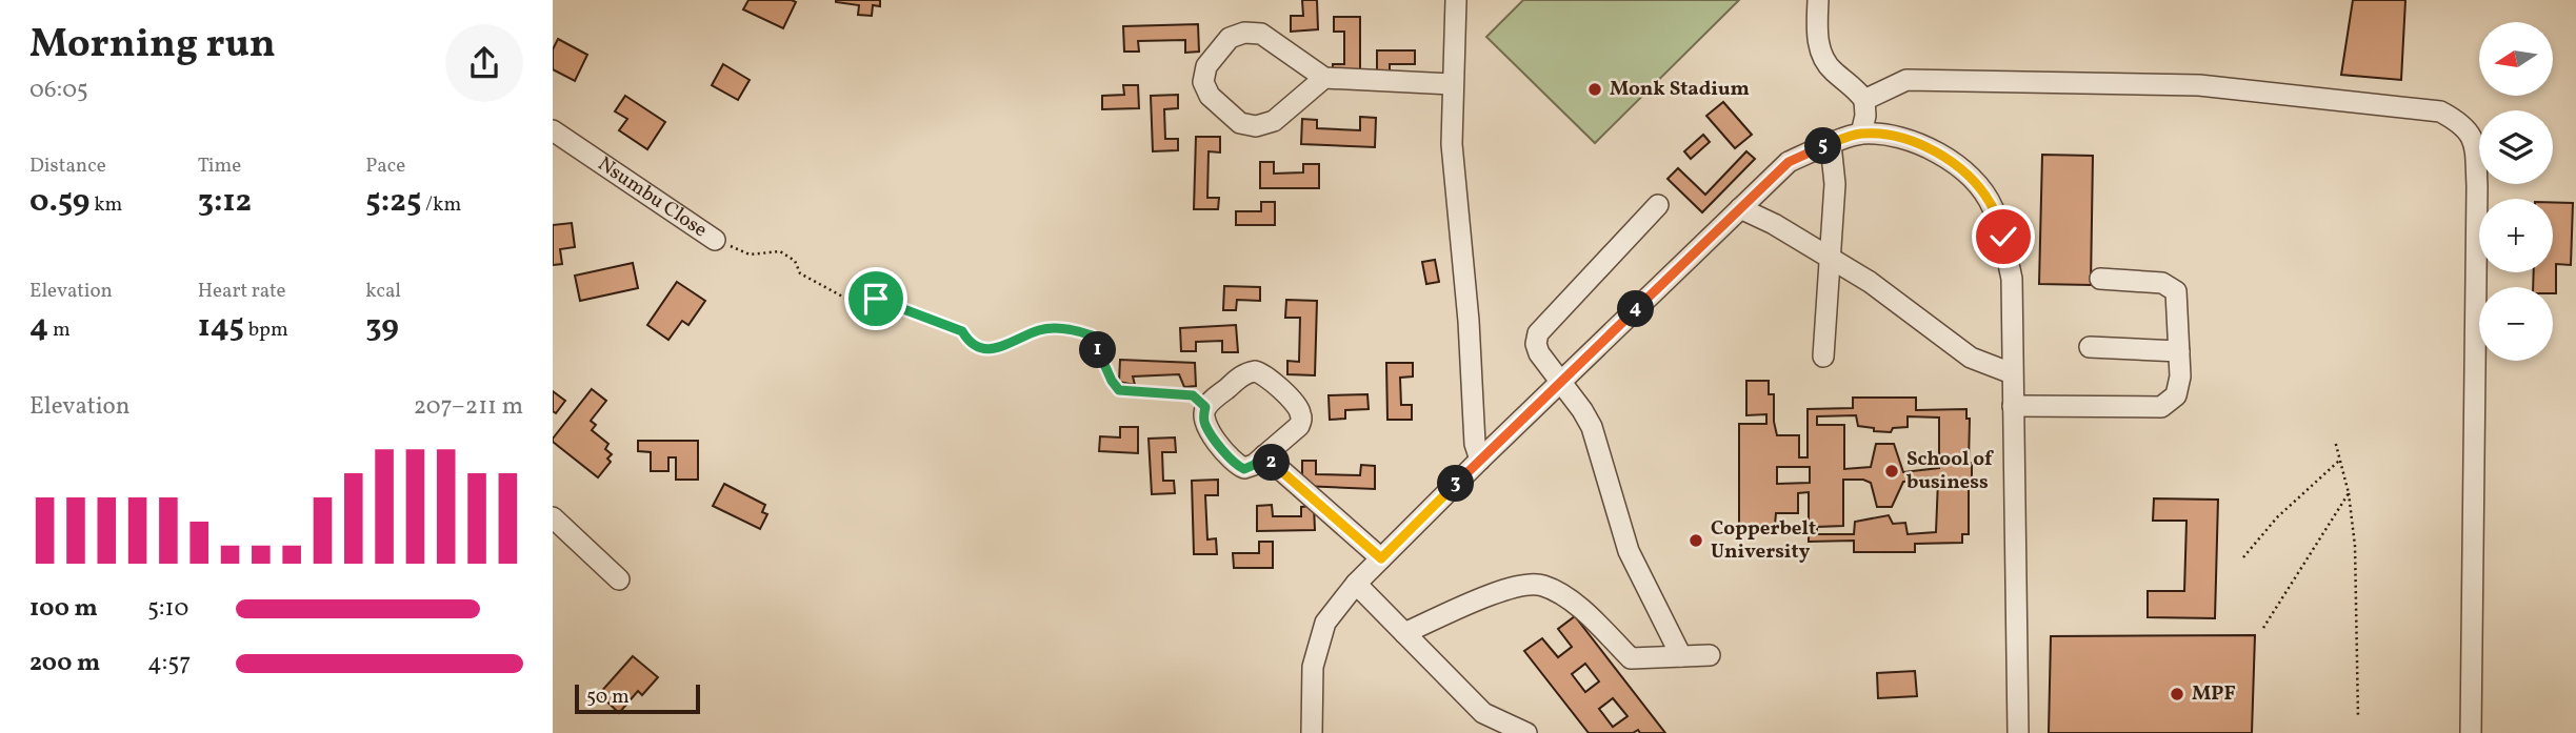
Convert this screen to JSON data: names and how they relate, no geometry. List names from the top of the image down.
{
  "streets": {
    "street": ["Nsumbu Close"]
  },
  "places": [
    "Monk Stadium",
    "School of business",
    "Copperbelt University",
    "MPF"
  ],
  "scale_bar": "50 m",
  "north": "left",
  "page": {
    "heading": ["Morning run", "06:05"],
    "map_buttons": ["+", "−"],
    "stats": [
      ["Distance", "0.59 km"],
      ["Time", "3:12"],
      ["Pace", "5:25 /km"],
      ["Elevation", "4 m"],
      ["Heart rate", "145 bpm"],
      ["kcal", "39"]
    ],
    "pins": [
      "5",
      "4",
      "1",
      "2",
      "3"
    ],
    "chart": ["Elevation", "207–211 m"],
    "list": [
      {
        "name": "100 m",
        "note": "5:10"
      },
      {
        "name": "200 m",
        "note": "4:57"
      }
    ],
    "scale": "50 m"
  }
}
